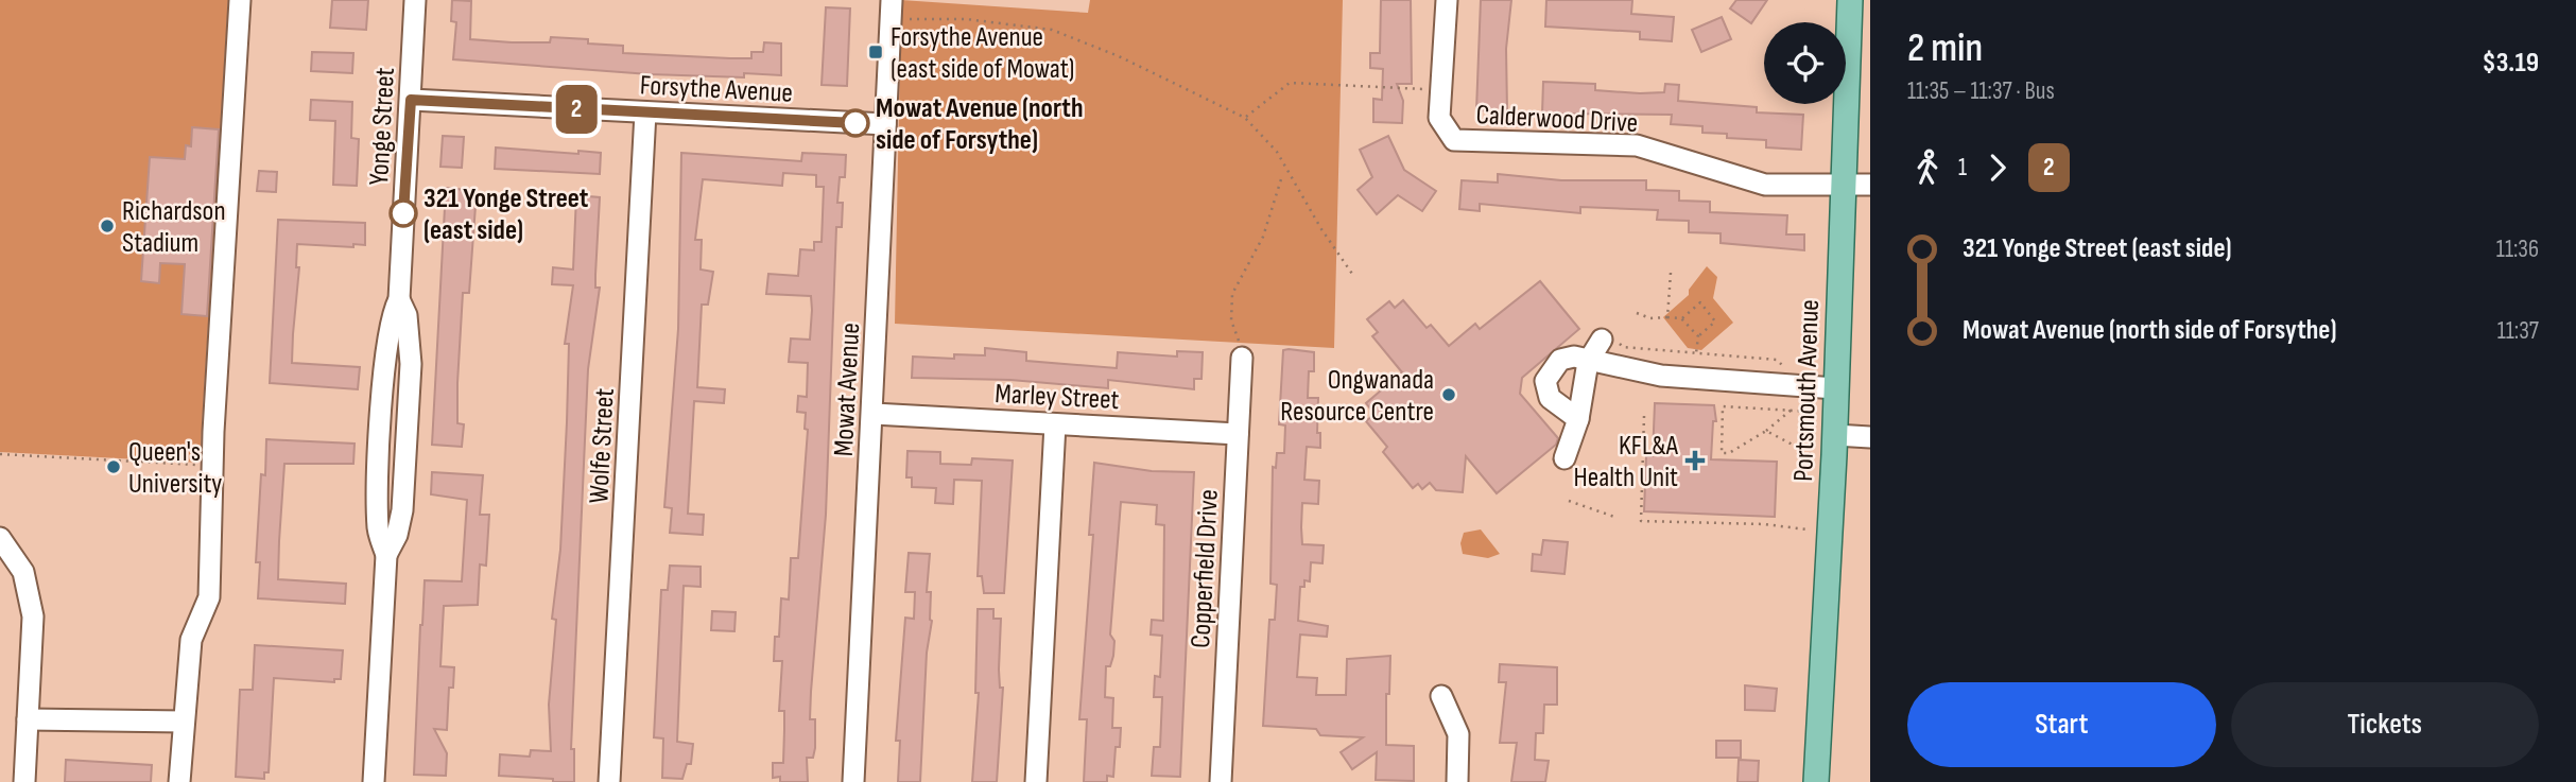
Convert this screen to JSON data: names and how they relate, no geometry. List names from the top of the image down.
{
  "streets": {
    "main road": ["Portsmouth Avenue"],
    "street": [
      "Forsythe Avenue",
      "Calderwood Drive",
      "Yonge Street",
      "Mowat Avenue",
      "Marley Street",
      "Wolfe Street",
      "Copperfield Drive"
    ]
  },
  "crossings": [
    ["Forsythe Avenue", "Yonge Street"],
    ["Forsythe Avenue", "Mowat Avenue"],
    ["Forsythe Avenue", "Wolfe Street"],
    ["Calderwood Drive", "Portsmouth Avenue"],
    ["Mowat Avenue", "Marley Street"],
    ["Marley Street", "Copperfield Drive"]
  ],
  "places": {
    "transit": ["Forsythe Avenue (east side of Mowat)"],
    "other": [
      "Mowat Avenue (north side of Forsythe)",
      "321 Yonge Street (east side)",
      "Richardson Stadium",
      "Ongwanada Resource Centre",
      "Queen's University"
    ],
    "health": ["KFL&A Health Unit"]
  },
  "lines": ["bus line 2"],
  "page": {
    "on_map": "2",
    "heading": ["2 min", "11:35 – 11:37 · Bus", "$3.19"],
    "legs": ["1", "2"],
    "list": [
      {
        "name": "321 Yonge Street (east side)",
        "value": "11:36"
      },
      {
        "name": "Mowat Avenue (north side of Forsythe)",
        "value": "11:37"
      }
    ],
    "buttons": ["Start", "Tickets"]
  }
}
